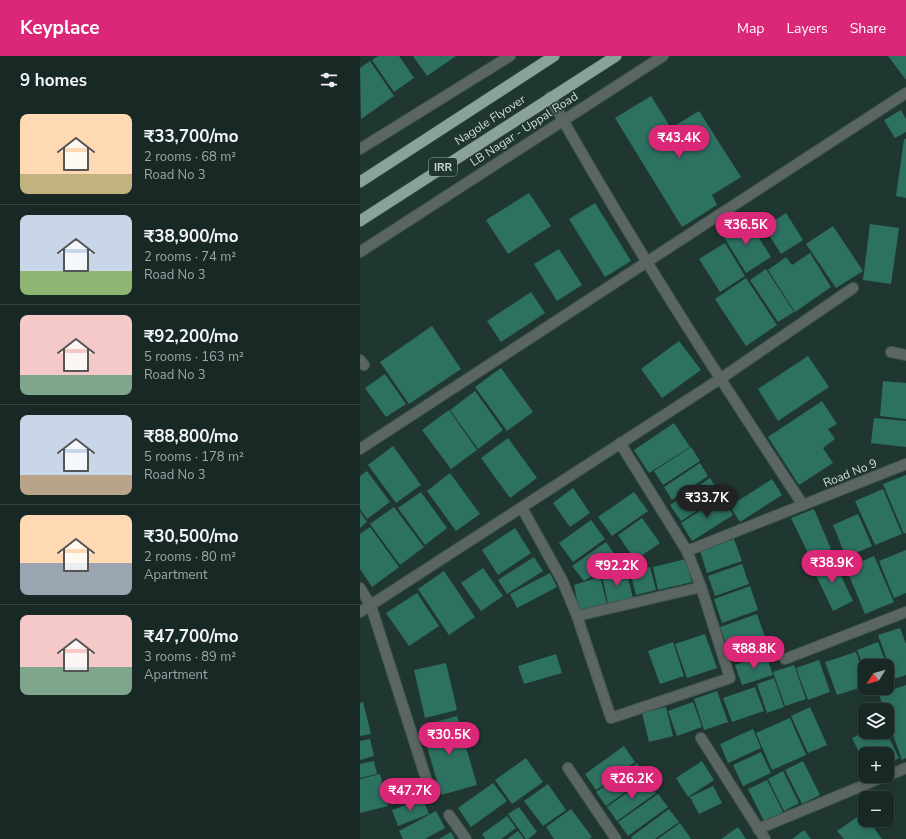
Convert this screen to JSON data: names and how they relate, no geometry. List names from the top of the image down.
{
  "streets": {
    "highway": ["Nagole Flyover", "IRR"],
    "street": ["LB Nagar - Uppal Road", "Road No 9"]
  },
  "north": "bottom left",
  "page": {
    "header": "Keyplace",
    "nav": ["Map", "Layers", "Share"],
    "heading": "9 homes",
    "list": [
      {
        "name": "₹33,700/mo",
        "note": "2 rooms · 68 m² · Road No 3"
      },
      {
        "name": "₹38,900/mo",
        "note": "2 rooms · 74 m² · Road No 3"
      },
      {
        "name": "₹92,200/mo",
        "note": "5 rooms · 163 m² · Road No 3"
      },
      {
        "name": "₹88,800/mo",
        "note": "5 rooms · 178 m² · Road No 3"
      },
      {
        "name": "₹30,500/mo",
        "note": "2 rooms · 80 m² · Apartment"
      },
      {
        "name": "₹47,700/mo",
        "note": "3 rooms · 89 m² · Apartment"
      }
    ],
    "price": [
      "₹43.4K",
      "₹36.5K",
      "₹33.7K",
      "₹38.9K",
      "₹92.2K",
      "₹88.8K",
      "₹30.5K",
      "₹26.2K",
      "₹47.7K"
    ],
    "map_buttons": ["+", "−"]
  }
}
